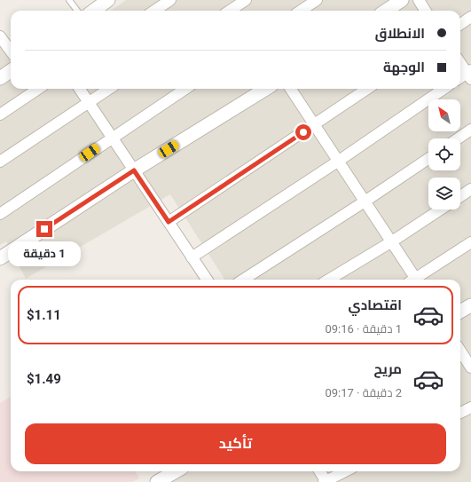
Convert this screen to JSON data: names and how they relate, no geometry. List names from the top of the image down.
{
  "north": "top left",
  "page": {
    "banner": ["الانطلاق", "الوجهة"],
    "bubble": "1 دقيقة",
    "list": [
      {
        "name": "اقتصادي",
        "note": "1 دقيقة · 09:16",
        "value": "$1.11"
      },
      {
        "name": "مريح",
        "note": "2 دقيقة · 09:17",
        "value": "$1.49"
      }
    ],
    "buttons": "تأكيد"
  }
}
